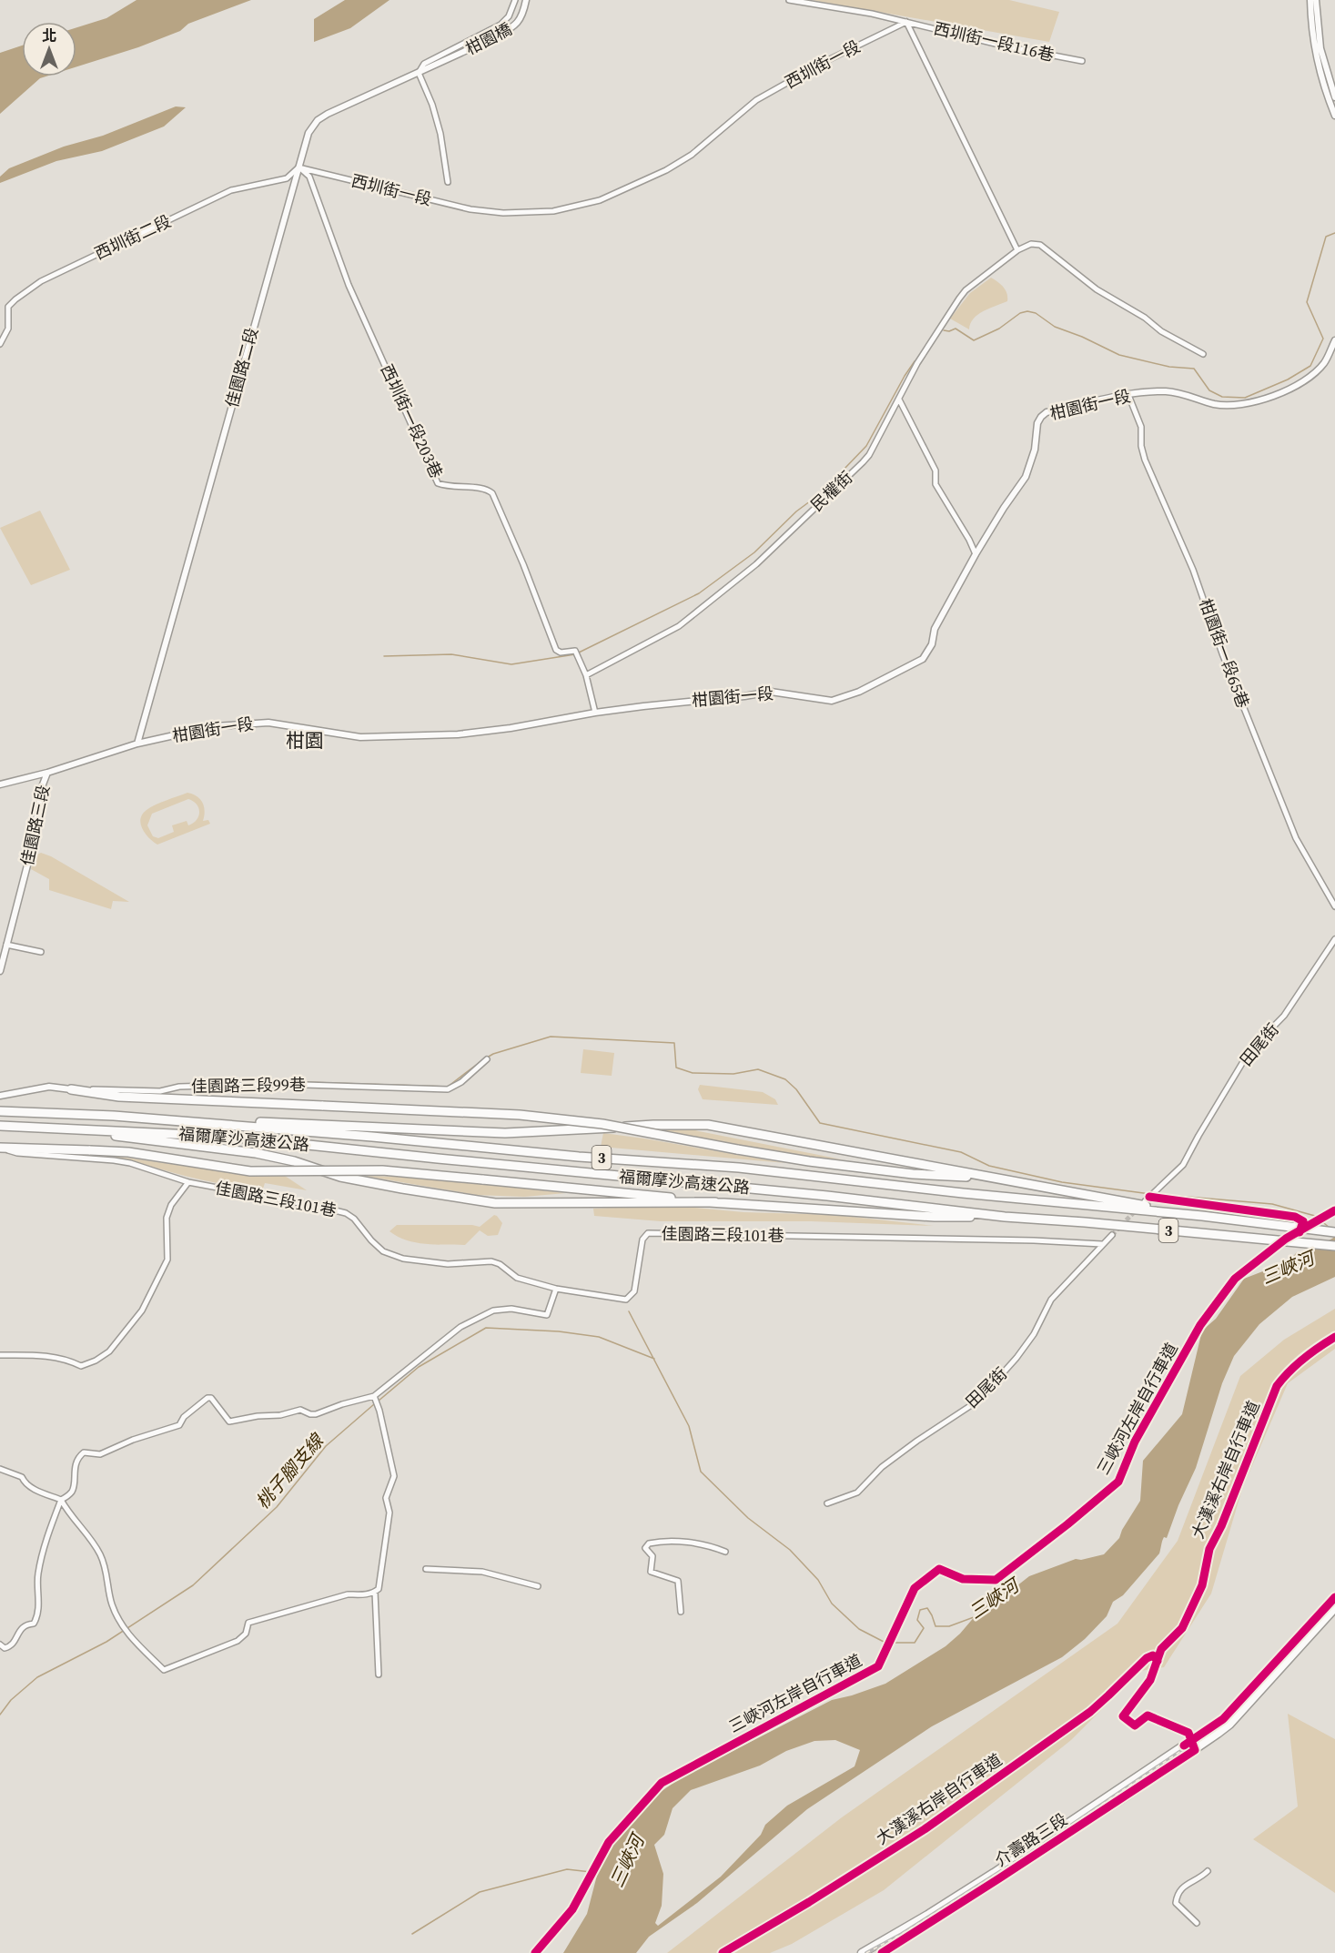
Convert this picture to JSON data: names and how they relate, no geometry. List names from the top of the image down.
{
  "streets": {
    "highway": ["福爾摩沙高速公路", "3"],
    "main road": ["介壽路三段"],
    "street": [
      "柑園橋",
      "西圳街一段116巷",
      "西圳街一段",
      "西圳街二段",
      "佳園路二段",
      "柑園街一段",
      "西圳街一段203巷",
      "民權街",
      "柑園街一段65巷",
      "佳園路三段",
      "田尾街",
      "佳園路三段99巷",
      "佳園路三段101巷"
    ],
    "cycle path": ["三峽河左岸自行車道", "大漢溪右岸自行車道"]
  },
  "crossings": [
    ["柑園橋", "佳園路二段"],
    ["西圳街一段116巷", "西圳街一段"],
    ["西圳街一段", "西圳街二段"],
    ["西圳街一段", "佳園路二段"],
    ["西圳街一段", "西圳街一段203巷"],
    ["西圳街二段", "佳園路二段"],
    ["西圳街二段", "西圳街一段203巷"],
    ["佳園路二段", "柑園街一段"],
    ["佳園路二段", "西圳街一段203巷"],
    ["佳園路二段", "佳園路三段"],
    ["柑園街一段", "西圳街一段203巷"],
    ["柑園街一段", "柑園街一段65巷"],
    ["柑園街一段", "佳園路三段"],
    ["西圳街一段203巷", "民權街"],
    ["田尾街", "佳園路三段101巷"]
  ],
  "districts": ["柑園"],
  "water": ["三峽河", "桃子腳支線"],
  "north": "top"
}
